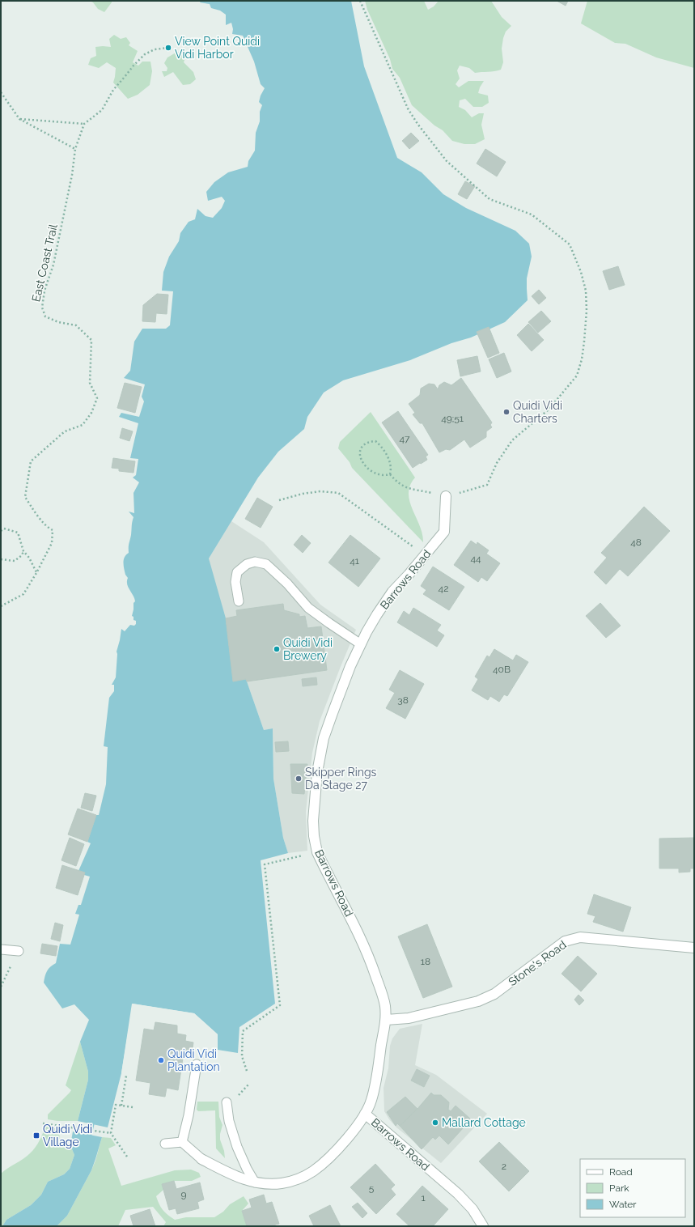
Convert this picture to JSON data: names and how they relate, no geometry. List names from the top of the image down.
{
  "streets": {
    "street": ["Barrows Road", "Stone's Road"],
    "path": ["East Coast Trail"]
  },
  "crossings": [
    ["Barrows Road", "Stone's Road"]
  ],
  "places": {
    "other": [
      "View Point Quidi Vidi Harbor",
      "Quidi Vidi Charters",
      "Quidi Vidi Brewery",
      "Skipper Rings Da Stage 27",
      "Quidi Vidi Plantation",
      "Mallard Cottage"
    ],
    "transit": ["Quidi Vidi Village"]
  },
  "house_numbers": [
    "49;51",
    "47",
    "48",
    "44",
    "41",
    "42",
    "40B",
    "38",
    "18",
    "2",
    "5",
    "9",
    "1"
  ],
  "legend": ["Road", "Park", "Water"]
}
